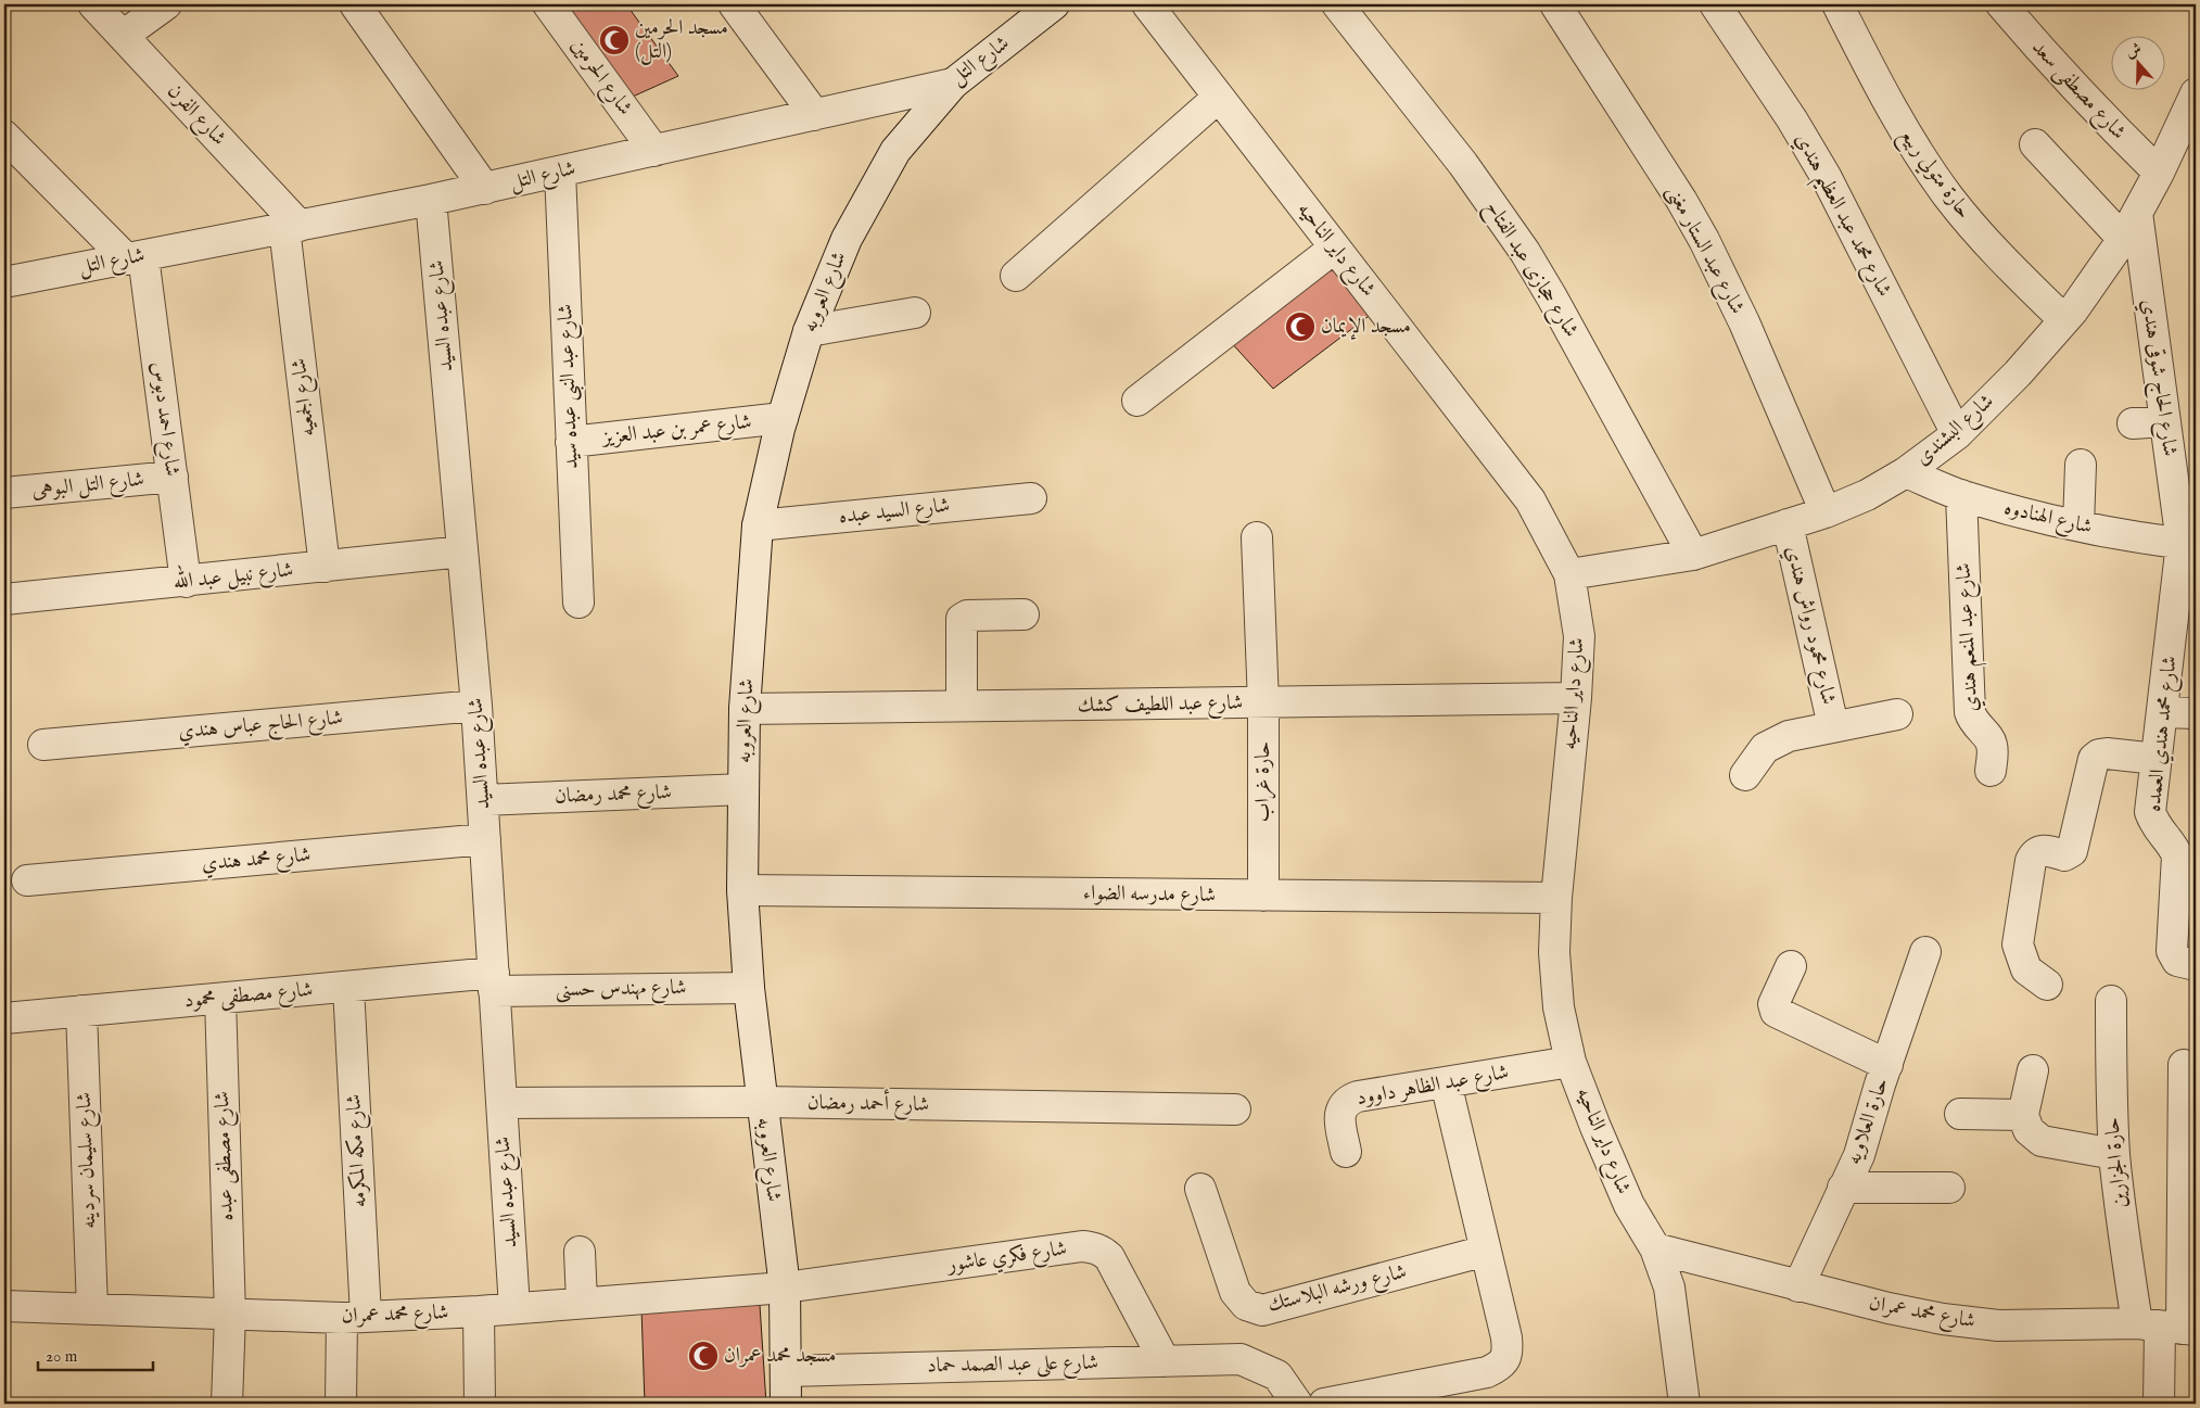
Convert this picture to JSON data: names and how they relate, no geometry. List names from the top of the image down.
{
  "streets": {
    "street": [
      "شارع التل",
      "شارع الحرمين",
      "شارع مصطفى سعد",
      "شارع الفرن",
      "حارة متولي ربيع",
      "شارع محمد عبد العظيم هندي",
      "شارع داير الناحيه",
      "شارع عبد الستار مغنى",
      "شارع حجازى عبد الفتاح",
      "شارع العروبه",
      "شارع عبده السيد",
      "شارع الحاج شوقى هندي",
      "شارع عبد النبى عبده سيد",
      "شارع الجمعيه",
      "شارع احمد دبوس",
      "شارع عمر بن عبد العزيز",
      "شارع البشندى",
      "شارع التل البوهى",
      "شارع السيد عبده",
      "شارع الهنادوه",
      "شارع نبيل عبد الله",
      "شارع محمود رواش هندي",
      "شارع عبد المنعم هندي",
      "شارع عبد اللطيف كشك",
      "شارع الحاج عباس هندي",
      "شارع محمد هندي العمده",
      "حارة غراب",
      "شارع محمد رمضان",
      "شارع محمد هندي",
      "شارع مدرسه الضواء",
      "شارع مهندس حسنى",
      "شارع مصطفى محمود",
      "شارع عبد الظاهر داوود",
      "شارع أحمد رمضان",
      "حارة العلاويه",
      "شارع مكه المكرمه",
      "شارع مصطفى عبده",
      "شارع سليمان سردينه",
      "حارة الجزارين",
      "شارع فكري عاشور",
      "شارع ورشه البلاستك",
      "شارع محمد عمران",
      "شارع على عبد الصمد حماد"
    ]
  },
  "crossings": [
    ["شارع التل", "شارع الحرمين"],
    ["شارع التل", "شارع الفرن"],
    ["شارع التل", "شارع العروبه"],
    ["شارع التل", "شارع عبده السيد"],
    ["شارع التل", "شارع عبد النبى عبده سيد"],
    ["شارع التل", "شارع الجمعيه"],
    ["شارع التل", "شارع احمد دبوس"],
    ["شارع مصطفى سعد", "شارع البشندى"],
    ["شارع الفرن", "شارع الجمعيه"],
    ["حارة متولي ربيع", "شارع البشندى"],
    ["شارع محمد عبد العظيم هندي", "شارع البشندى"],
    ["شارع داير الناحيه", "شارع البشندى"],
    ["شارع داير الناحيه", "شارع عبد اللطيف كشك"],
    ["شارع داير الناحيه", "شارع مدرسه الضواء"],
    ["شارع داير الناحيه", "شارع عبد الظاهر داوود"],
    ["شارع داير الناحيه", "شارع محمد عمران"],
    ["شارع عبد الستار مغنى", "شارع البشندى"],
    ["شارع حجازى عبد الفتاح", "شارع البشندى"],
    ["شارع العروبه", "شارع عمر بن عبد العزيز"],
    ["شارع العروبه", "شارع السيد عبده"],
    ["شارع العروبه", "شارع عبد اللطيف كشك"],
    ["شارع العروبه", "شارع محمد رمضان"],
    ["شارع العروبه", "شارع مدرسه الضواء"],
    ["شارع العروبه", "شارع مهندس حسنى"],
    ["شارع العروبه", "شارع أحمد رمضان"],
    ["شارع العروبه", "شارع فكري عاشور"],
    ["شارع العروبه", "شارع محمد عمران"],
    ["شارع العروبه", "شارع على عبد الصمد حماد"],
    ["شارع عبده السيد", "شارع نبيل عبد الله"],
    ["شارع عبده السيد", "شارع الحاج عباس هندي"],
    ["شارع عبده السيد", "شارع محمد رمضان"],
    ["شارع عبده السيد", "شارع محمد هندي"],
    ["شارع عبده السيد", "شارع مهندس حسنى"],
    ["شارع عبده السيد", "شارع مصطفى محمود"],
    ["شارع عبده السيد", "شارع أحمد رمضان"],
    ["شارع عبده السيد", "شارع محمد عمران"],
    ["شارع الحاج شوقى هندي", "شارع البشندى"],
    ["شارع الحاج شوقى هندي", "شارع الهنادوه"],
    ["شارع الحاج شوقى هندي", "شارع محمد هندي العمده"],
    ["شارع عبد النبى عبده سيد", "شارع عمر بن عبد العزيز"],
    ["شارع الجمعيه", "شارع نبيل عبد الله"],
    ["شارع احمد دبوس", "شارع التل البوهى"],
    ["شارع احمد دبوس", "شارع نبيل عبد الله"],
    ["شارع البشندى", "شارع الهنادوه"],
    ["شارع البشندى", "شارع محمود رواش هندي"],
    ["شارع الهنادوه", "شارع عبد المنعم هندي"],
    ["شارع الهنادوه", "شارع محمد هندي العمده"],
    ["شارع عبد اللطيف كشك", "حارة غراب"],
    ["حارة غراب", "شارع مدرسه الضواء"],
    ["شارع مهندس حسنى", "شارع مصطفى محمود"],
    ["شارع مصطفى محمود", "شارع مكه المكرمه"],
    ["شارع مصطفى محمود", "شارع مصطفى عبده"],
    ["شارع مصطفى محمود", "شارع سليمان سردينه"],
    ["حارة العلاويه", "شارع محمد عمران"],
    ["شارع مكه المكرمه", "شارع محمد عمران"],
    ["شارع مصطفى عبده", "شارع محمد عمران"],
    ["شارع سليمان سردينه", "شارع محمد عمران"],
    ["حارة الجزارين", "شارع محمد عمران"],
    ["شارع فكري عاشور", "شارع محمد عمران"],
    ["شارع فكري عاشور", "شارع على عبد الصمد حماد"]
  ],
  "places": {
    "mosque": ["مسجد الحرمين (التل)", "مسجد الإيمان", "مسجد محمد عمران"]
  },
  "scale_bar": "20 m",
  "north": "top"
}
